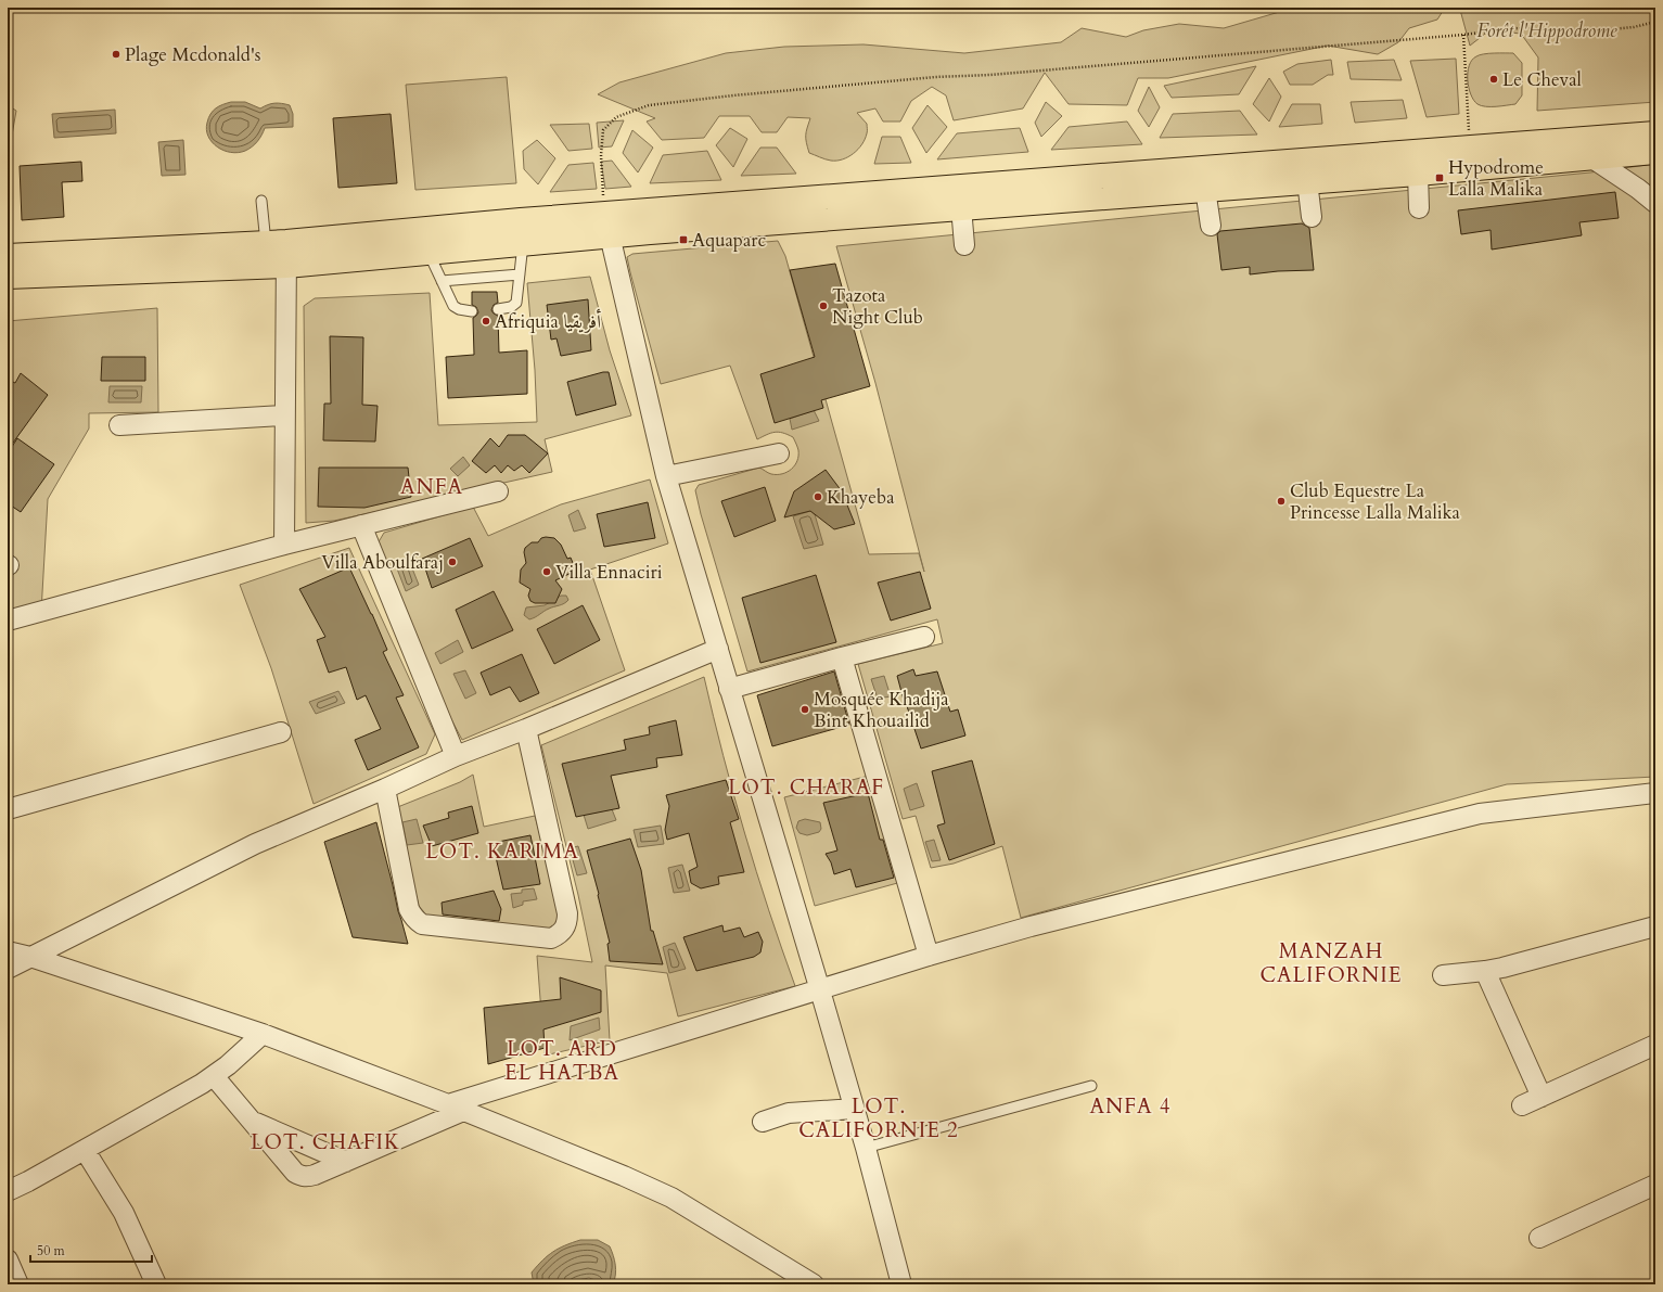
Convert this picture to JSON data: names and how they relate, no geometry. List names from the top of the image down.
{
  "districts": [
    "ANFA",
    "LOT. CHARAF",
    "LOT. KARIMA",
    "MANZAH CALIFORNIE",
    "LOT. ARD EL HATBA",
    "LOT. CALIFORNIE 2",
    "ANFA 4",
    "LOT. CHAFIK"
  ],
  "parks": ["Forêt l'Hippodrome"],
  "places": {
    "other": [
      "Plage Mcdonald's",
      "Le Cheval",
      "Tazota Night Club",
      "Afriquia أفريقيا",
      "Khayeba",
      "Club Equestre La Princesse Lalla Malika",
      "Villa Aboulfaraj",
      "Villa Ennaciri",
      "Mosquée Khadija Bint Khouailid"
    ],
    "transit": ["Hypodrome Lalla Malika", "Aquaparc"]
  },
  "scale_bar": "50 m"
}
